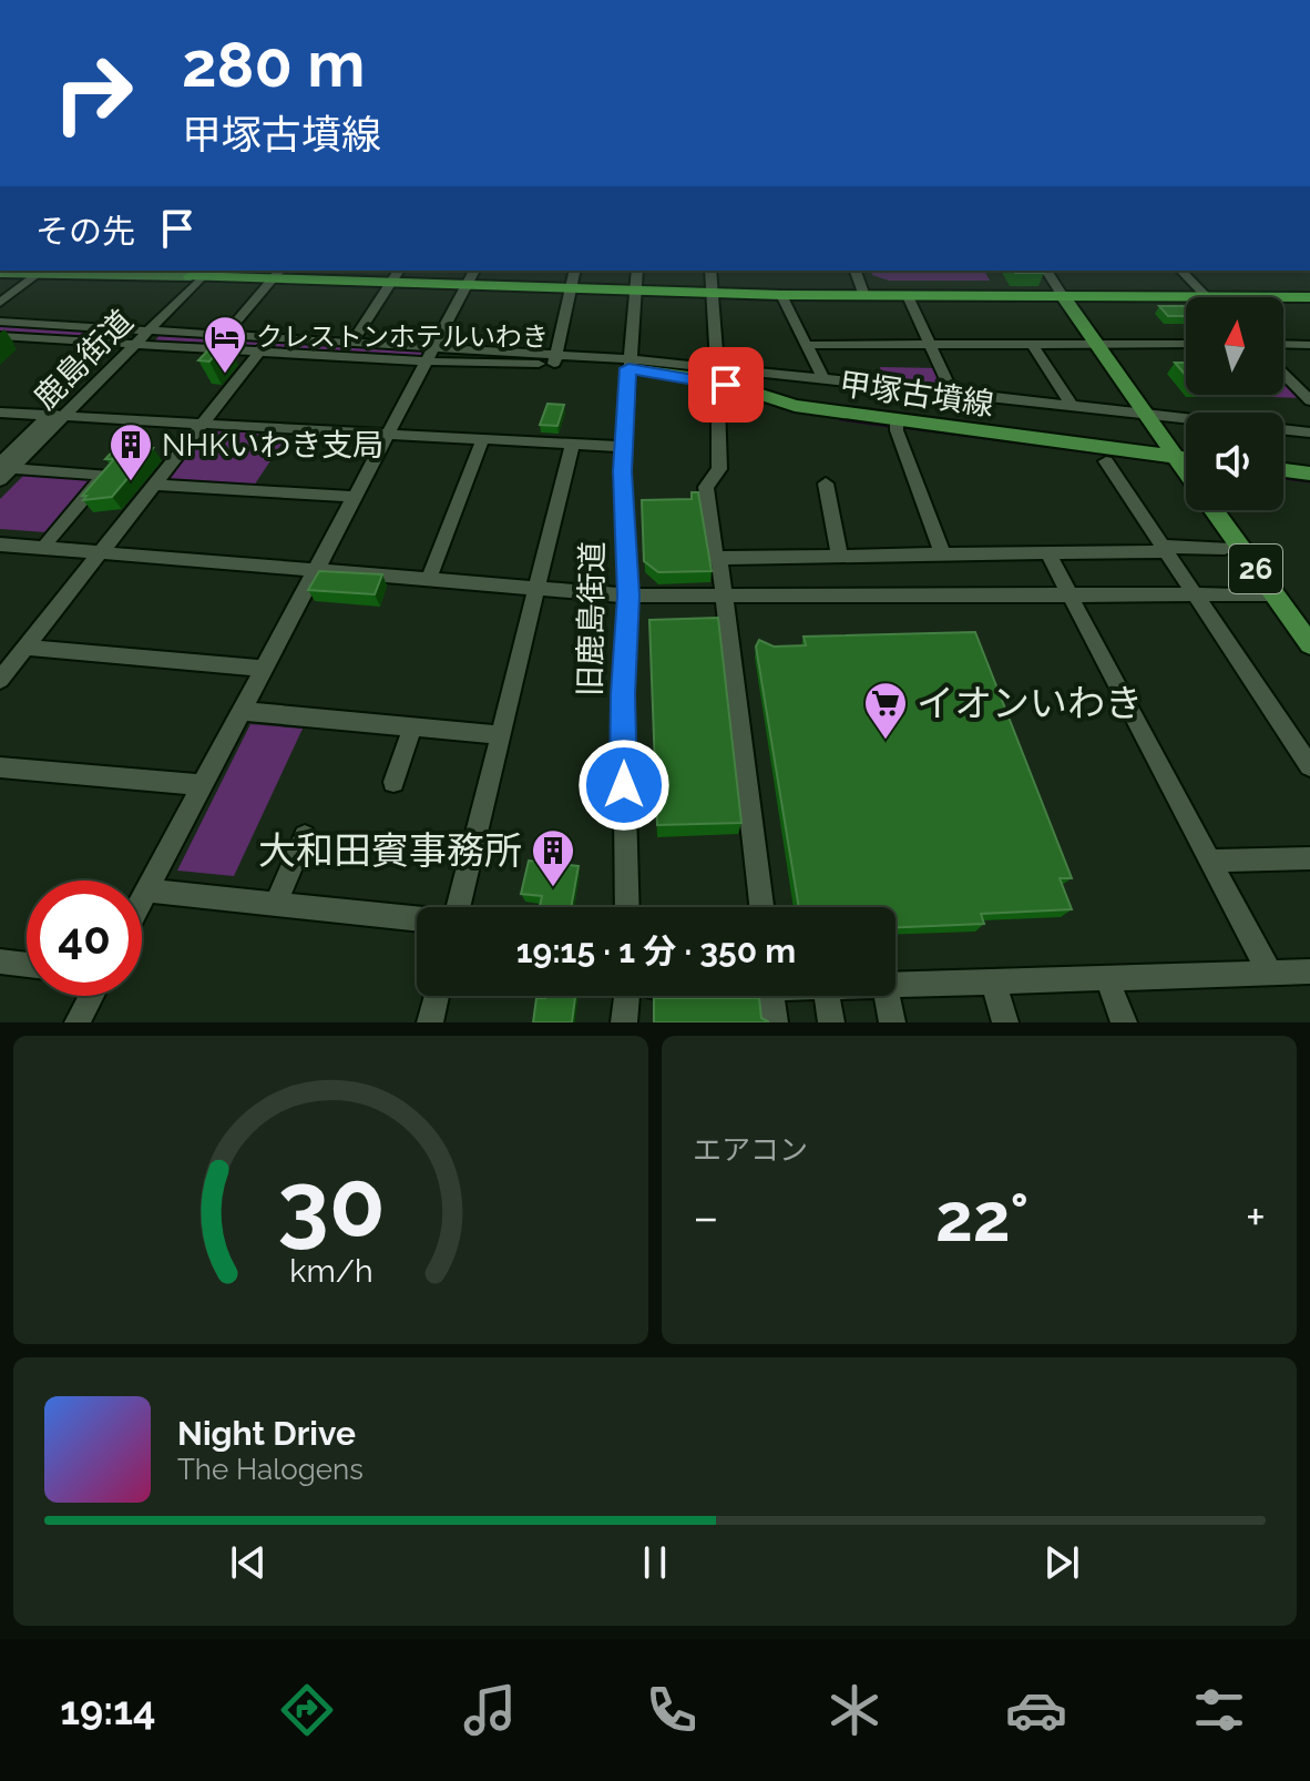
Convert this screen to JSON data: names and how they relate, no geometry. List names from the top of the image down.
{
  "streets": {
    "main road": ["甲塚古墳線", "26"],
    "street": ["鹿島街道", "旧鹿島街道"]
  },
  "crossings": [
    ["甲塚古墳線", "26"],
    ["甲塚古墳線", "旧鹿島街道"]
  ],
  "places": {
    "hotel": ["クレストンホテルいわき"],
    "building": ["NHKいわき支局", "大和田賓事務所"],
    "supermarket": ["イオンいわき"]
  },
  "north": "top",
  "page": {
    "turn": ["280 m", "甲塚古墳線"],
    "then": "その先",
    "limit": "40",
    "trip": "19:15 · 1 分 · 350 m",
    "tile": "エアコン",
    "heat": ["−", "22°", "+"],
    "song": ["Night Drive", "The Halogens"],
    "tabs": "19:14",
    "gauge": ["30", "km/h"]
  }
}
